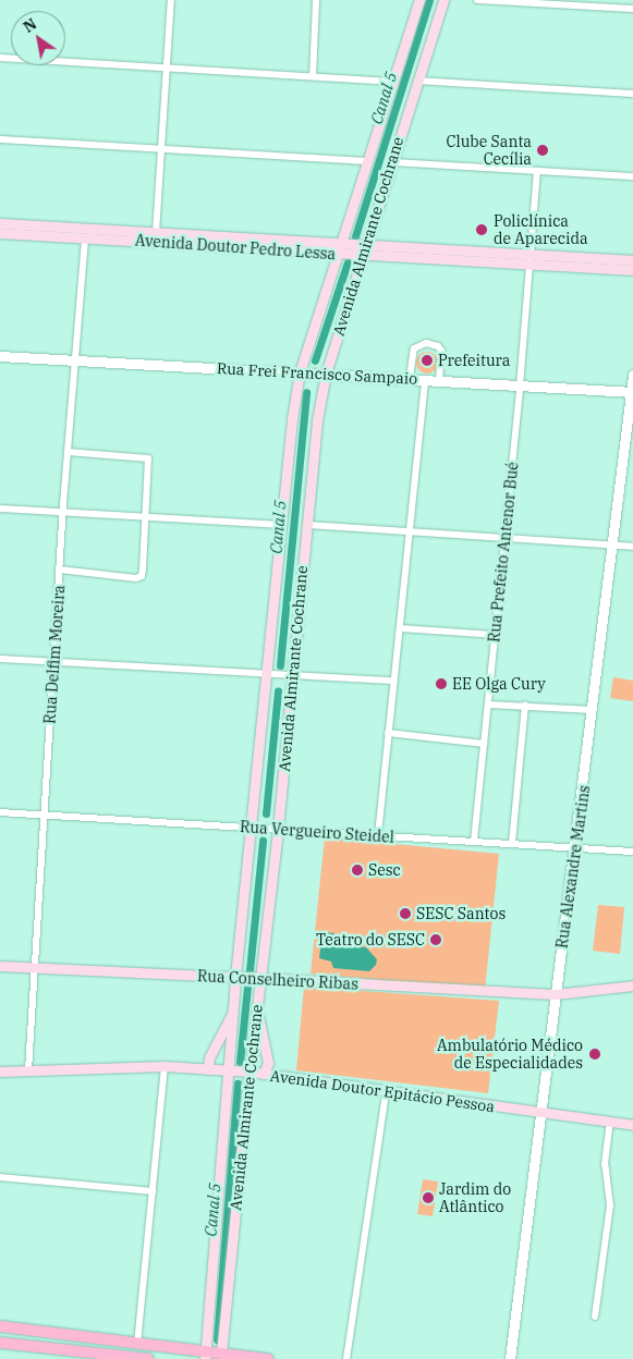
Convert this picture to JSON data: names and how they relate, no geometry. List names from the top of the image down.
{
  "streets": {
    "main road": [
      "Avenida Almirante Cochrane",
      "Avenida Doutor Pedro Lessa",
      "Rua Conselheiro Ribas",
      "Avenida Doutor Epitácio Pessoa"
    ],
    "street": [
      "Rua Frei Francisco Sampaio",
      "Rua Prefeito Antenor Bué",
      "Rua Delfim Moreira",
      "Rua Vergueiro Steidel",
      "Rua Alexandre Martins"
    ]
  },
  "crossings": [
    ["Avenida Almirante Cochrane", "Avenida Doutor Pedro Lessa"],
    ["Avenida Almirante Cochrane", "Rua Frei Francisco Sampaio"],
    ["Avenida Almirante Cochrane", "Rua Vergueiro Steidel"],
    ["Avenida Almirante Cochrane", "Rua Conselheiro Ribas"],
    ["Avenida Almirante Cochrane", "Avenida Doutor Epitácio Pessoa"],
    ["Avenida Doutor Pedro Lessa", "Rua Prefeito Antenor Bué"],
    ["Avenida Doutor Pedro Lessa", "Rua Delfim Moreira"],
    ["Rua Frei Francisco Sampaio", "Rua Prefeito Antenor Bué"],
    ["Rua Frei Francisco Sampaio", "Rua Delfim Moreira"],
    ["Rua Frei Francisco Sampaio", "Rua Alexandre Martins"],
    ["Rua Prefeito Antenor Bué", "Rua Vergueiro Steidel"],
    ["Rua Delfim Moreira", "Rua Vergueiro Steidel"],
    ["Rua Delfim Moreira", "Rua Conselheiro Ribas"],
    ["Rua Delfim Moreira", "Avenida Doutor Epitácio Pessoa"],
    ["Rua Vergueiro Steidel", "Rua Alexandre Martins"],
    ["Rua Alexandre Martins", "Rua Conselheiro Ribas"],
    ["Rua Alexandre Martins", "Avenida Doutor Epitácio Pessoa"]
  ],
  "water": ["Canal 5"],
  "places": [
    "Clube Santa Cecília",
    "Policlínica de Aparecida",
    "Prefeitura",
    "EE Olga Cury",
    "Sesc",
    "SESC Santos",
    "Teatro do SESC",
    "Ambulatório Médico de Especialidades",
    "Jardim do Atlântico"
  ],
  "north": "top left"
}
